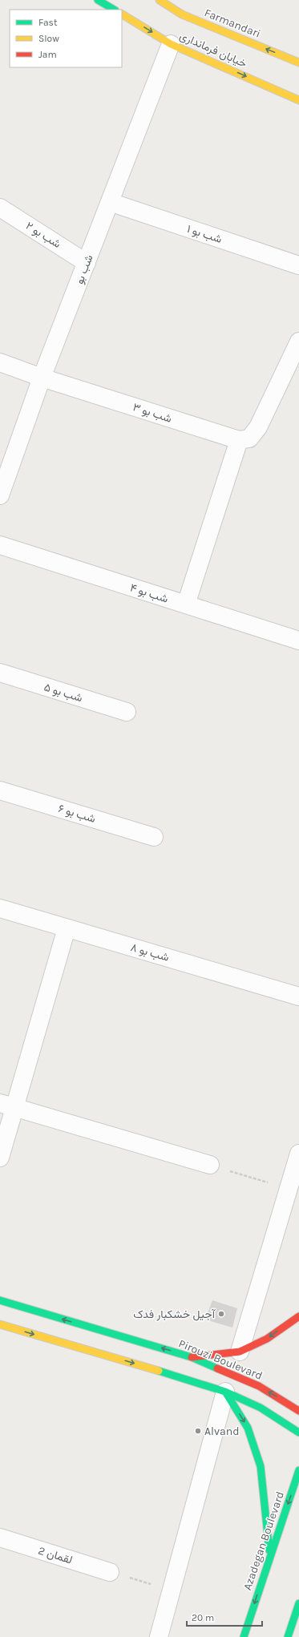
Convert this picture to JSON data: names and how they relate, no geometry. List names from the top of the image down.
{
  "streets": {
    "main road": [
      "Farmandari",
      "خیابان فرمانداری",
      "Pirouzi Boulevard",
      "Azadegan Boulevard"
    ],
    "street": [
      "شب بو ۱",
      "شب بو ۲",
      "شب بو",
      "شب بو ۳",
      "شب بو ۴",
      "شب بو ۵",
      "شب بو ۶",
      "شب بو ۸",
      "لقمان 2"
    ]
  },
  "crossings": [
    ["خیابان فرمانداری", "شب بو"],
    ["شب بو ۱", "شب بو"],
    ["شب بو ۲", "شب بو"],
    ["شب بو", "شب بو ۳"]
  ],
  "one_way": ["Farmandari", "خیابان فرمانداری", "Azadegan Boulevard"],
  "places": ["آجیل خشکبار فدک", "Alvand"],
  "legend": ["Fast", "Slow", "Jam"],
  "scale_bar": "20 m"
}
